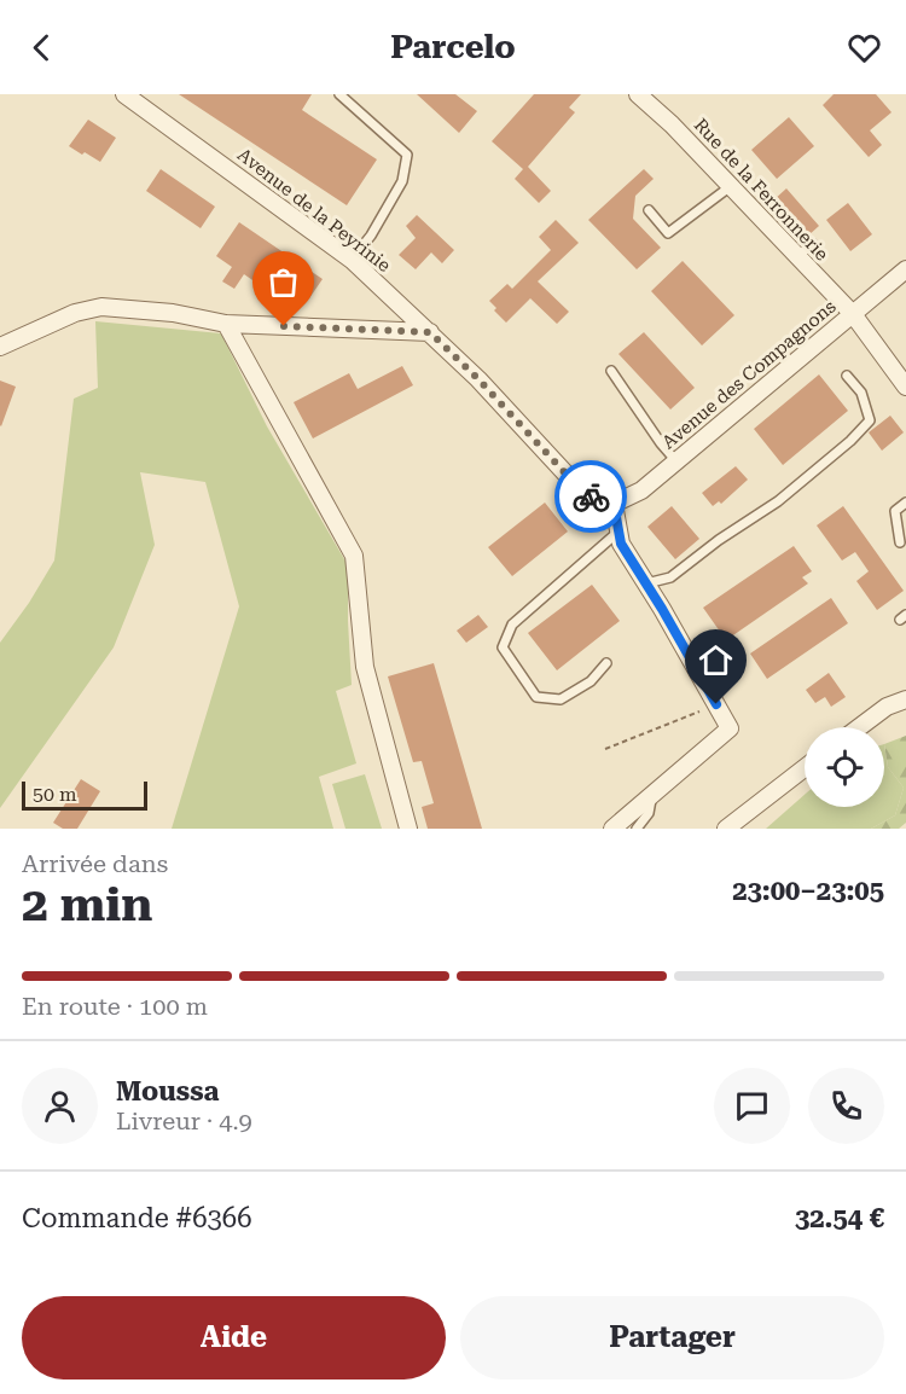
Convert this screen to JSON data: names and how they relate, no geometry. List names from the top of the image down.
{
  "streets": {
    "street": ["Rue de la Ferronnerie", "Avenue de la Peyrinie", "Avenue des Compagnons"]
  },
  "crossings": [
    ["Rue de la Ferronnerie", "Avenue des Compagnons"],
    ["Avenue de la Peyrinie", "Avenue des Compagnons"]
  ],
  "scale_bar": "50 m",
  "page": {
    "header": "Parcelo",
    "scale": "50 m",
    "heading": ["2 min", "Arrivée dans", "23:00–23:05"],
    "panel": [
      "Moussa",
      "Livreur · 4.9",
      "Commande #6366",
      "32.54 €"
    ],
    "bar": "En route · 100 m",
    "buttons": ["Aide", "Partager"]
  }
}
